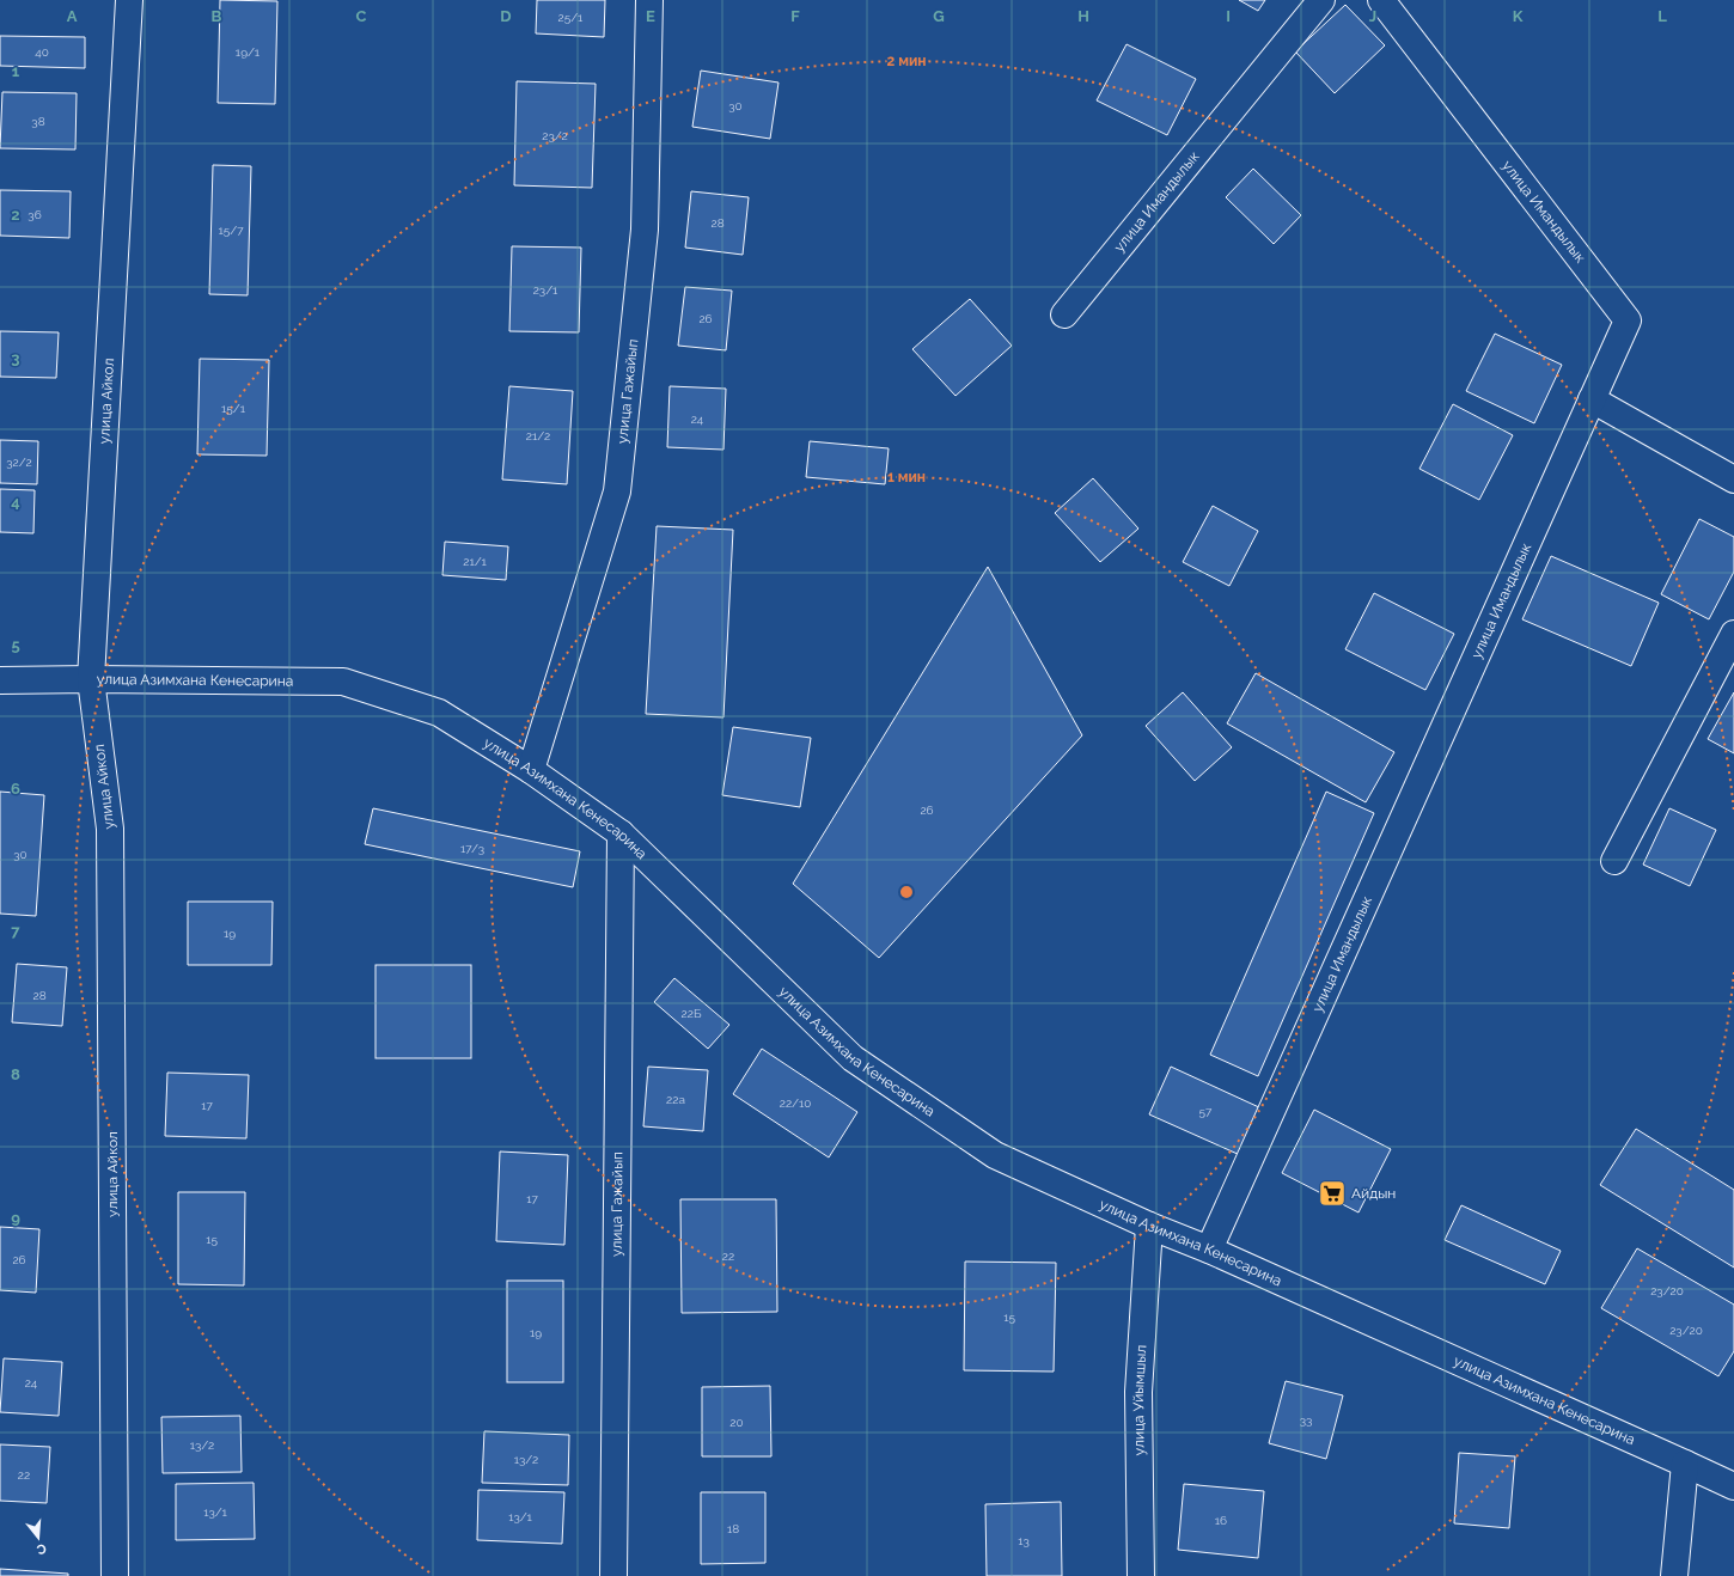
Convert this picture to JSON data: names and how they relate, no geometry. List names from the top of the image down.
{
  "streets": {
    "street": [
      "улица Имандылык",
      "улица Гажайып",
      "улица Айкол",
      "улица Азимхана Кенесарина",
      "улица Уйымшыл"
    ]
  },
  "crossings": [
    ["улица Имандылык", "улица Азимхана Кенесарина"],
    ["улица Гажайып", "улица Азимхана Кенесарина"],
    ["улица Айкол", "улица Азимхана Кенесарина"],
    ["улица Азимхана Кенесарина", "улица Уйымшыл"]
  ],
  "places": {
    "supermarket": ["Айдын"]
  },
  "house_numbers": [
    "25/1",
    "40",
    "19/1",
    "30",
    "38",
    "23/2",
    "36",
    "28",
    "15/7",
    "23/1",
    "26",
    "15/1",
    "24",
    "21/2",
    "32/2",
    "21/1",
    "26",
    "17/3",
    "30",
    "19",
    "28",
    "22Б",
    "22а",
    "22/10",
    "17",
    "57",
    "17",
    "15",
    "22",
    "26",
    "23/20",
    "15",
    "23/20",
    "19",
    "24",
    "33",
    "20",
    "13/2",
    "13/2",
    "22",
    "13/1",
    "13/1",
    "16",
    "18",
    "13"
  ],
  "north": "bottom",
  "grid": {
    "columns": [
      "A",
      "B",
      "C",
      "D",
      "E",
      "F",
      "G",
      "H",
      "I",
      "J",
      "K",
      "L"
    ],
    "rows": [
      "1",
      "2",
      "3",
      "4",
      "5",
      "6",
      "7",
      "8",
      "9"
    ]
  },
  "rings": ["2 мин", "1 мин"]
}
